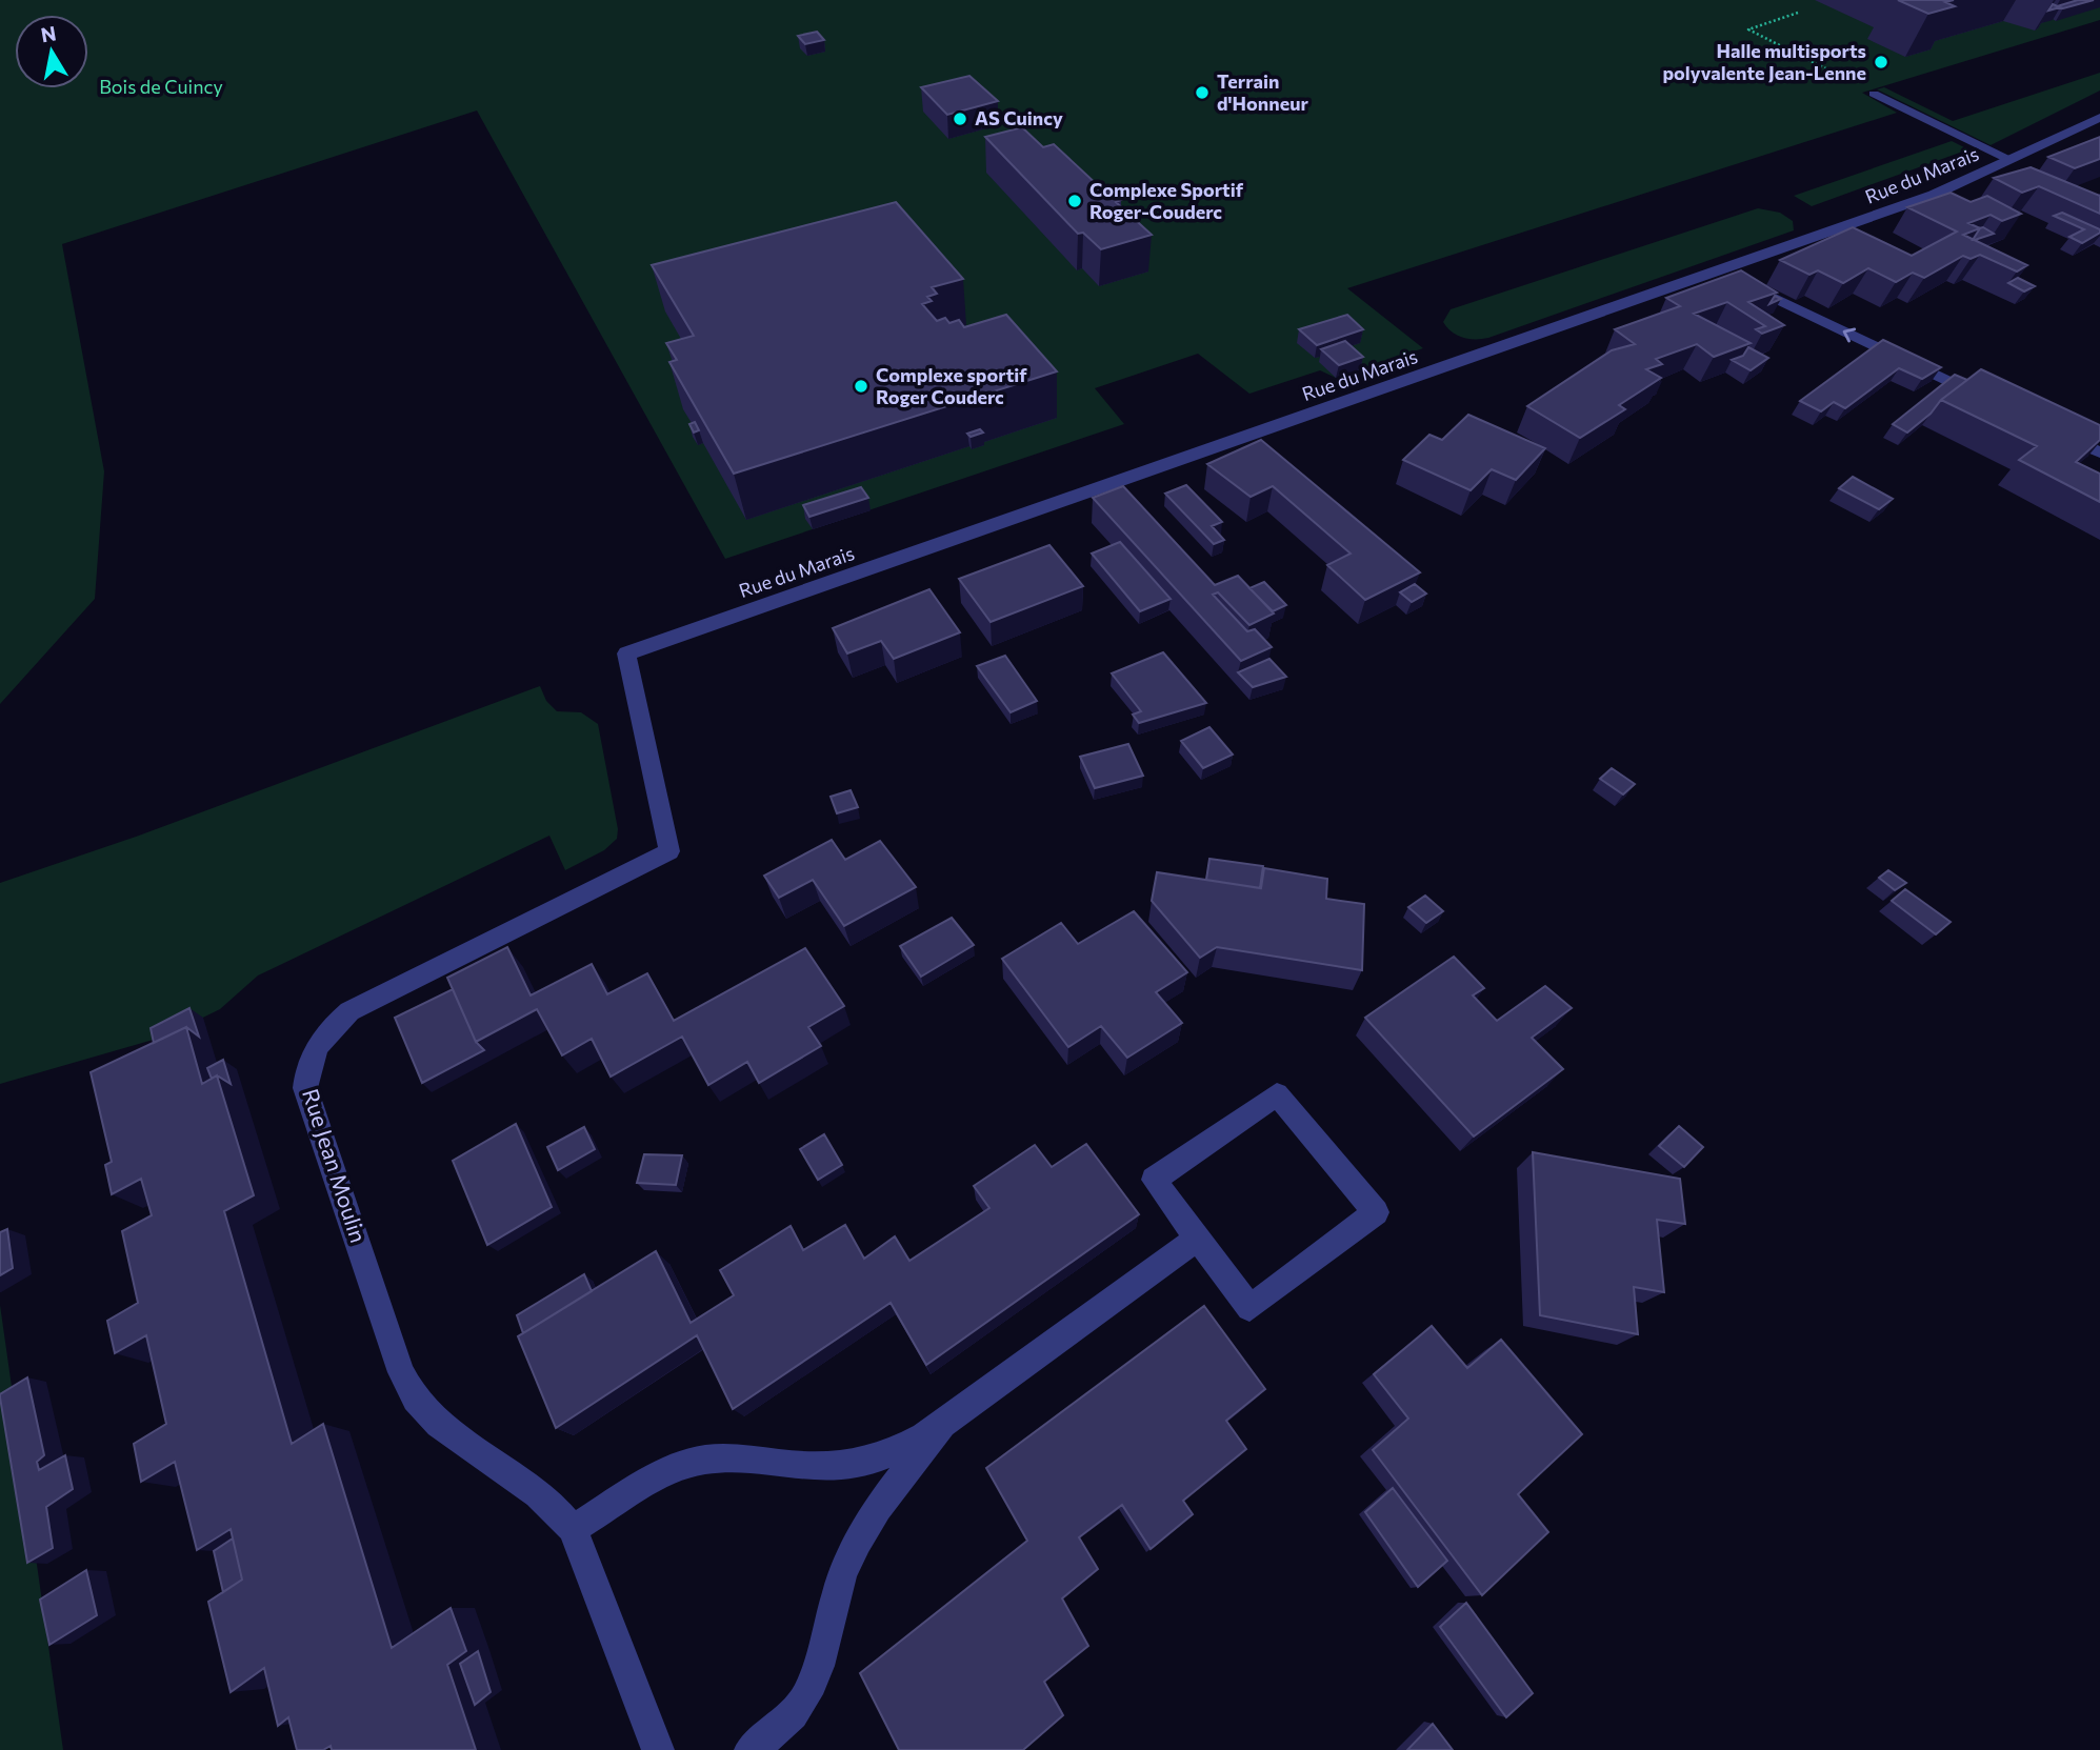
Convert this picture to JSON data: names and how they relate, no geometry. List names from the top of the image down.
{
  "streets": {
    "street": ["Rue du Marais", "Rue Jean Moulin"]
  },
  "crossings": [
    ["Rue du Marais", "Rue Jean Moulin"]
  ],
  "parks": ["Bois de Cuincy"],
  "places": [
    "Halle multisports polyvalente Jean-Lenne",
    "Terrain d'Honneur",
    "AS Cuincy",
    "Complexe Sportif Roger-Couderc",
    "Complexe sportif Roger Couderc"
  ],
  "north": "top"
}
